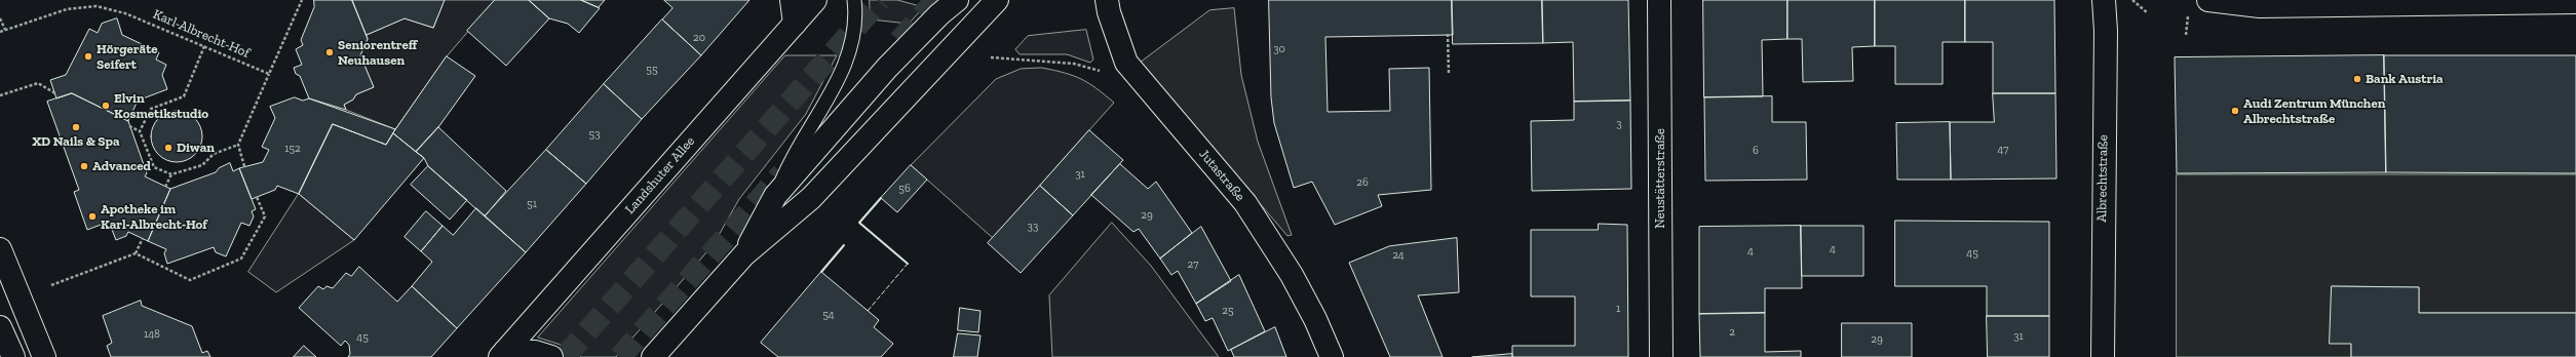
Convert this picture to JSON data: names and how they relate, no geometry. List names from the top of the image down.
{
  "streets": {
    "main road": [
      "Landshuter Allee",
      "Jutastraße",
      "Neustätterstraße",
      "Albrechtstraße"
    ],
    "path": ["Karl-Albrecht-Hof"]
  },
  "places": [
    "Seniorentreff Neuhausen",
    "Hörgeräte Seifert",
    "Bank Austria",
    "Elvin Kosmetikstudio",
    "Audi Zentrum München Albrechtstraße",
    "XD Nails & Spa",
    "Diwan",
    "Advanced",
    "Apotheke im Karl-Albrecht-Hof"
  ],
  "house_numbers": [
    "20",
    "30",
    "55",
    "3",
    "53",
    "152",
    "47",
    "6",
    "31",
    "26",
    "56",
    "51",
    "29",
    "33",
    "4",
    "4",
    "45",
    "24",
    "27",
    "1",
    "25",
    "54",
    "2",
    "148",
    "31",
    "45",
    "29"
  ]
}
